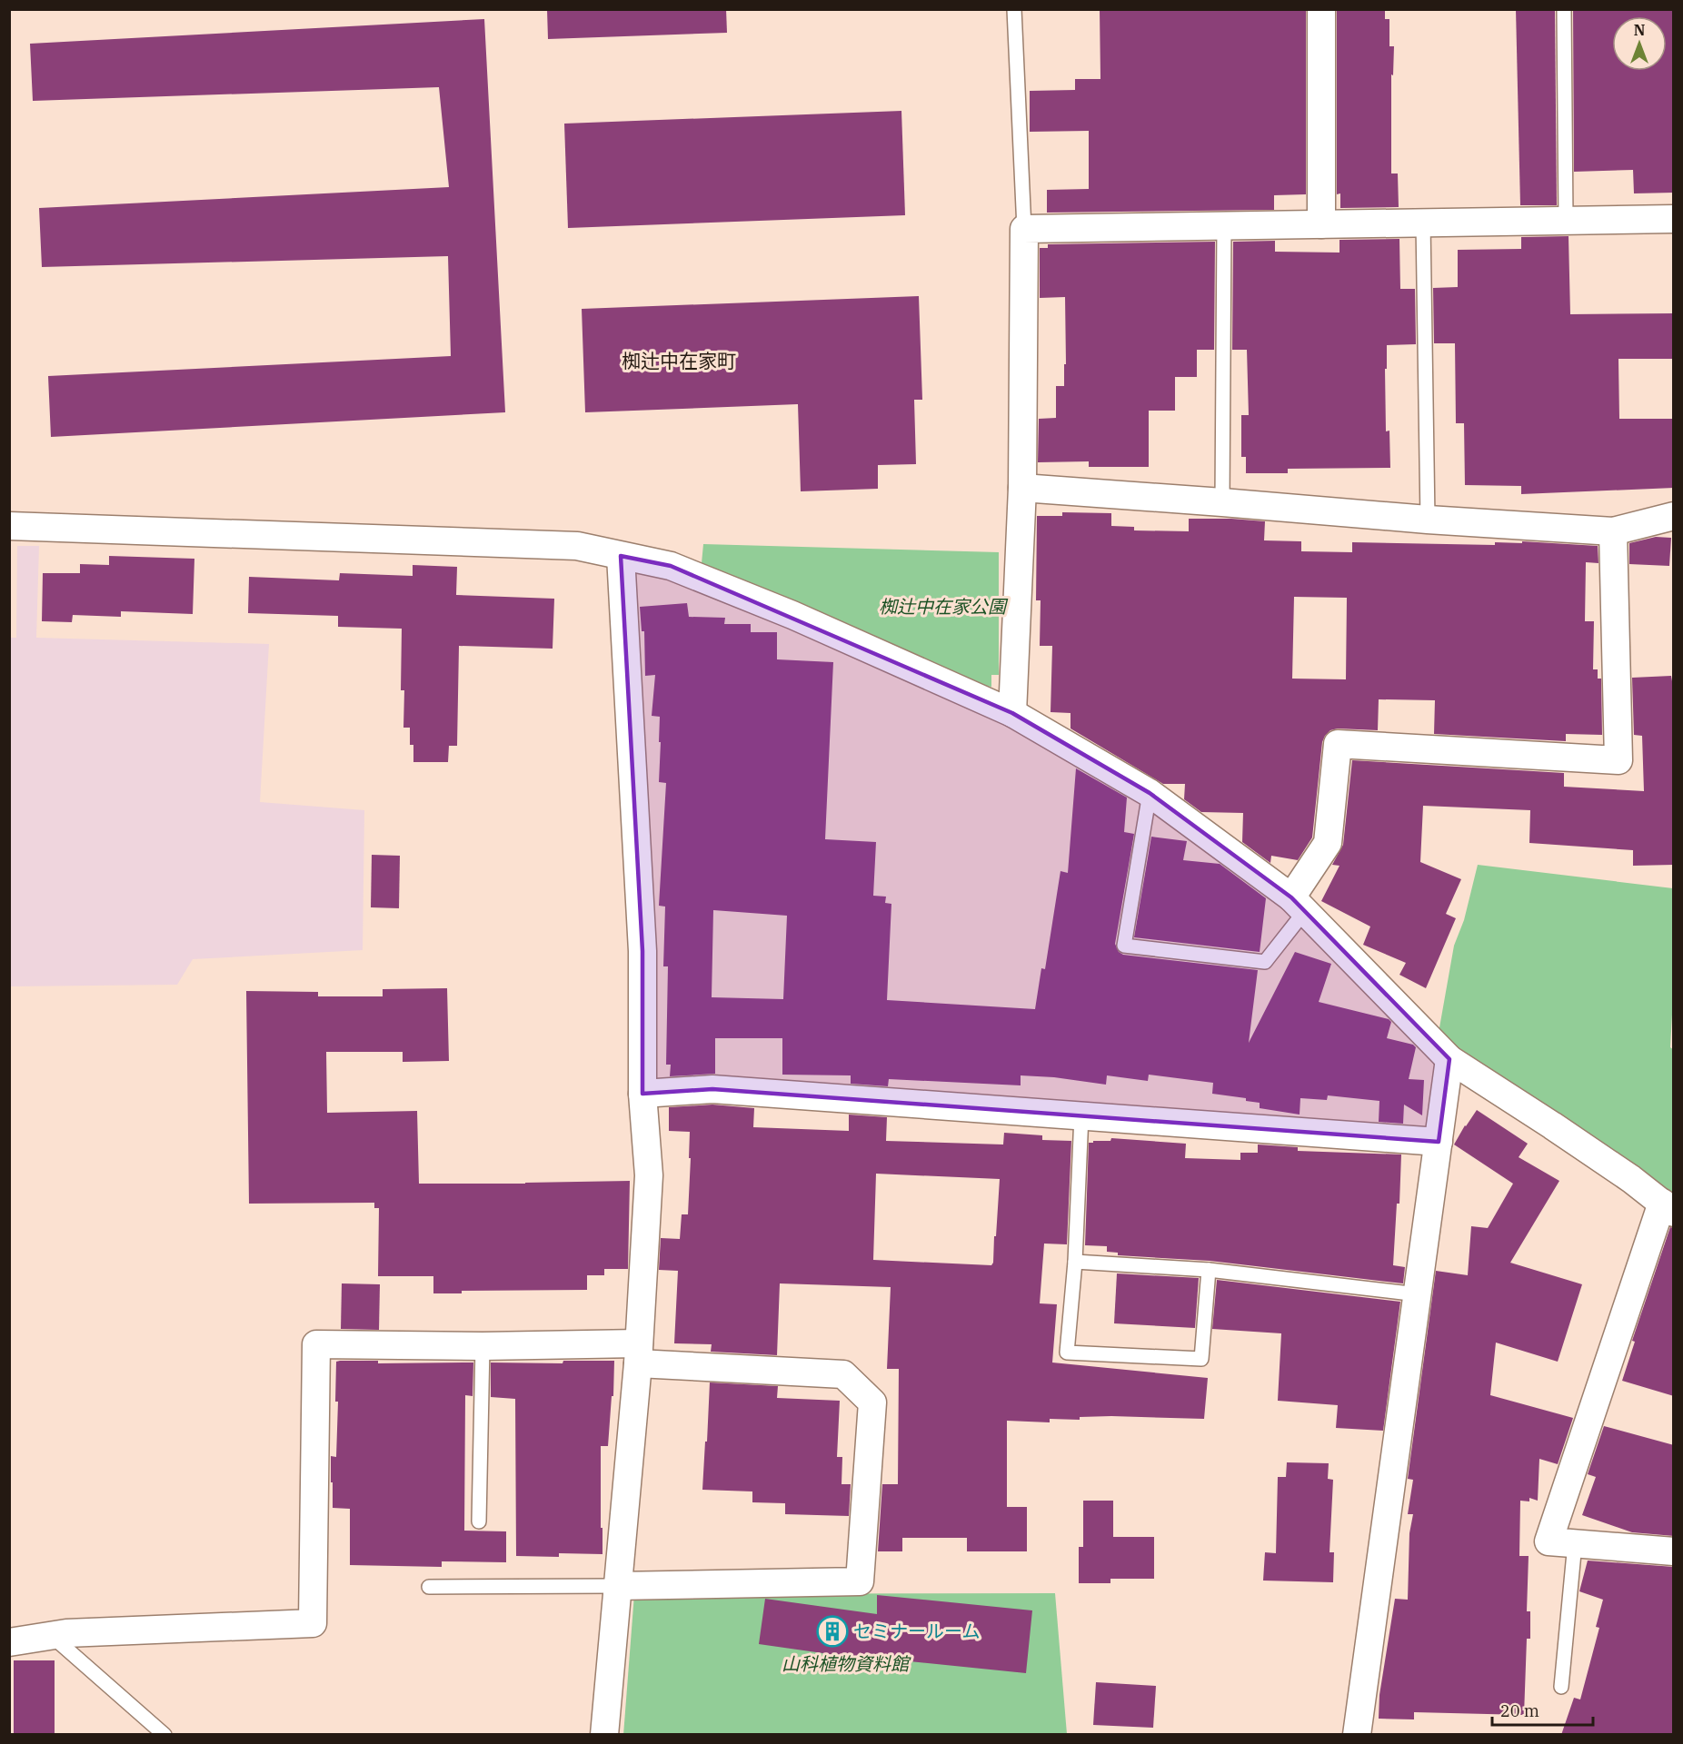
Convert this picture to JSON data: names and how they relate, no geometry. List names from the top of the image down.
{
  "districts": ["椥辻中在家町"],
  "parks": ["椥辻中在家公園", "山科植物資料館"],
  "places": {
    "building": ["セミナールーム"]
  },
  "scale_bar": "20 m",
  "north": "top"
}
